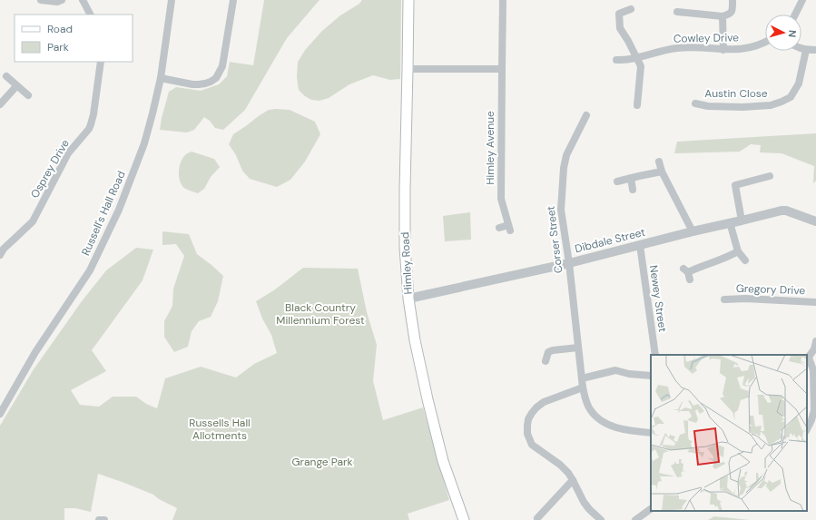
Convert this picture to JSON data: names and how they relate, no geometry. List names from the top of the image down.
{
  "streets": {
    "main road": ["Himley Road"],
    "street": [
      "Cowley Drive",
      "Austin Close",
      "Himley Avenue",
      "Osprey Drive",
      "Russell's Hall Road",
      "Corser Street",
      "Dibdale Street",
      "Gregory Drive",
      "Newey Street"
    ]
  },
  "crossings": [
    ["Corser Street", "Dibdale Street"],
    ["Dibdale Street", "Himley Road"],
    ["Dibdale Street", "Newey Street"]
  ],
  "parks": ["Black Country Millennium Forest", "Russells Hall Allotments", "Grange Park"],
  "legend": ["Road", "Park"],
  "north": "right"
}
